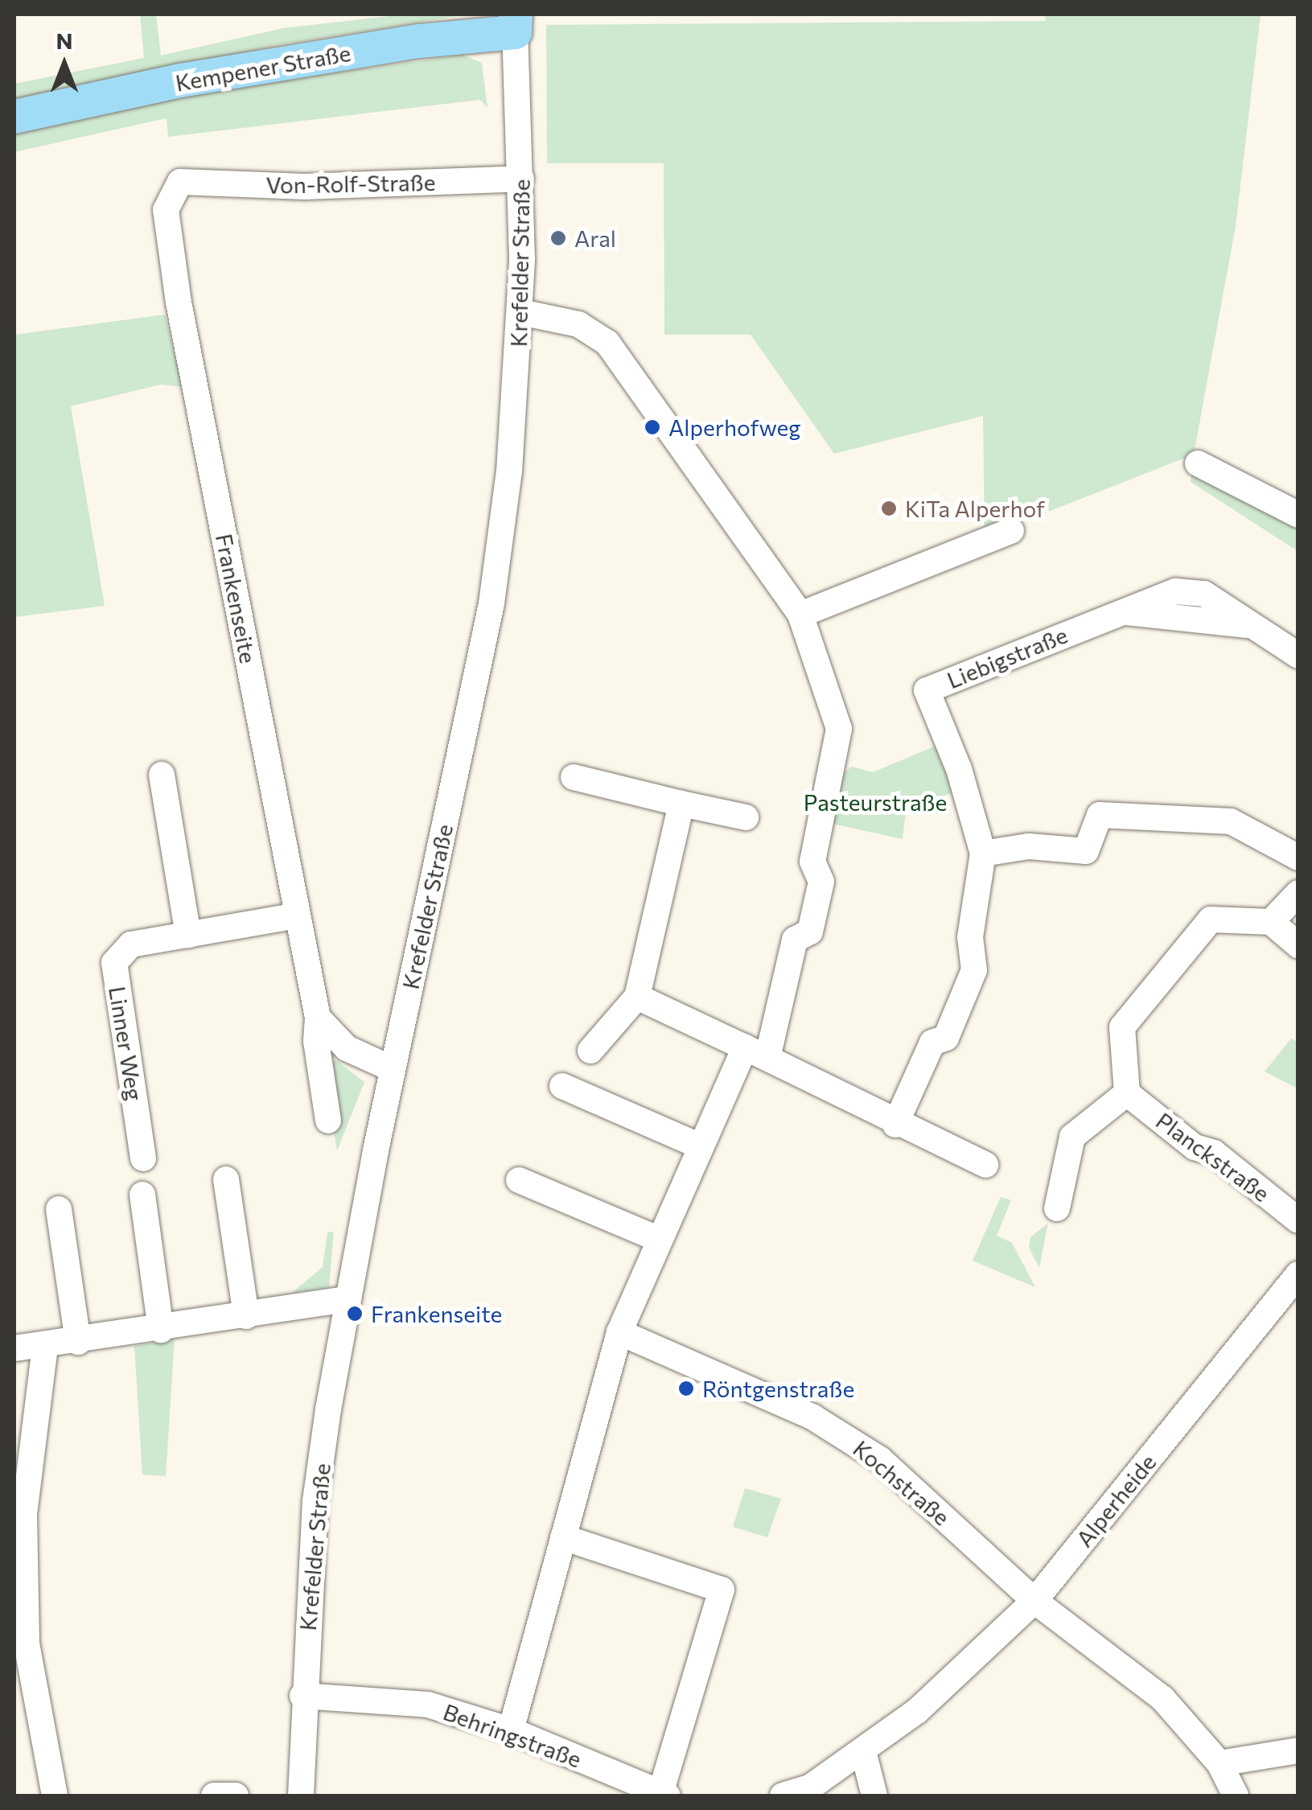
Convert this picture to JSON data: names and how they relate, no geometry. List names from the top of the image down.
{
  "streets": {
    "main road": ["Kempener Straße"],
    "street": [
      "Von-Rolf-Straße",
      "Krefelder Straße",
      "Frankenseite",
      "Liebigstraße",
      "Linner Weg",
      "Planckstraße",
      "Kochstraße",
      "Alperheide",
      "Behringstraße"
    ]
  },
  "crossings": [
    ["Kempener Straße", "Krefelder Straße"],
    ["Von-Rolf-Straße", "Krefelder Straße"],
    ["Von-Rolf-Straße", "Frankenseite"],
    ["Krefelder Straße", "Behringstraße"],
    ["Frankenseite", "Linner Weg"],
    ["Kochstraße", "Alperheide"]
  ],
  "parks": ["Pasteurstraße"],
  "places": [
    "Aral",
    "Alperhofweg",
    "KiTa Alperhof",
    "Frankenseite",
    "Röntgenstraße"
  ],
  "north": "top"
}
